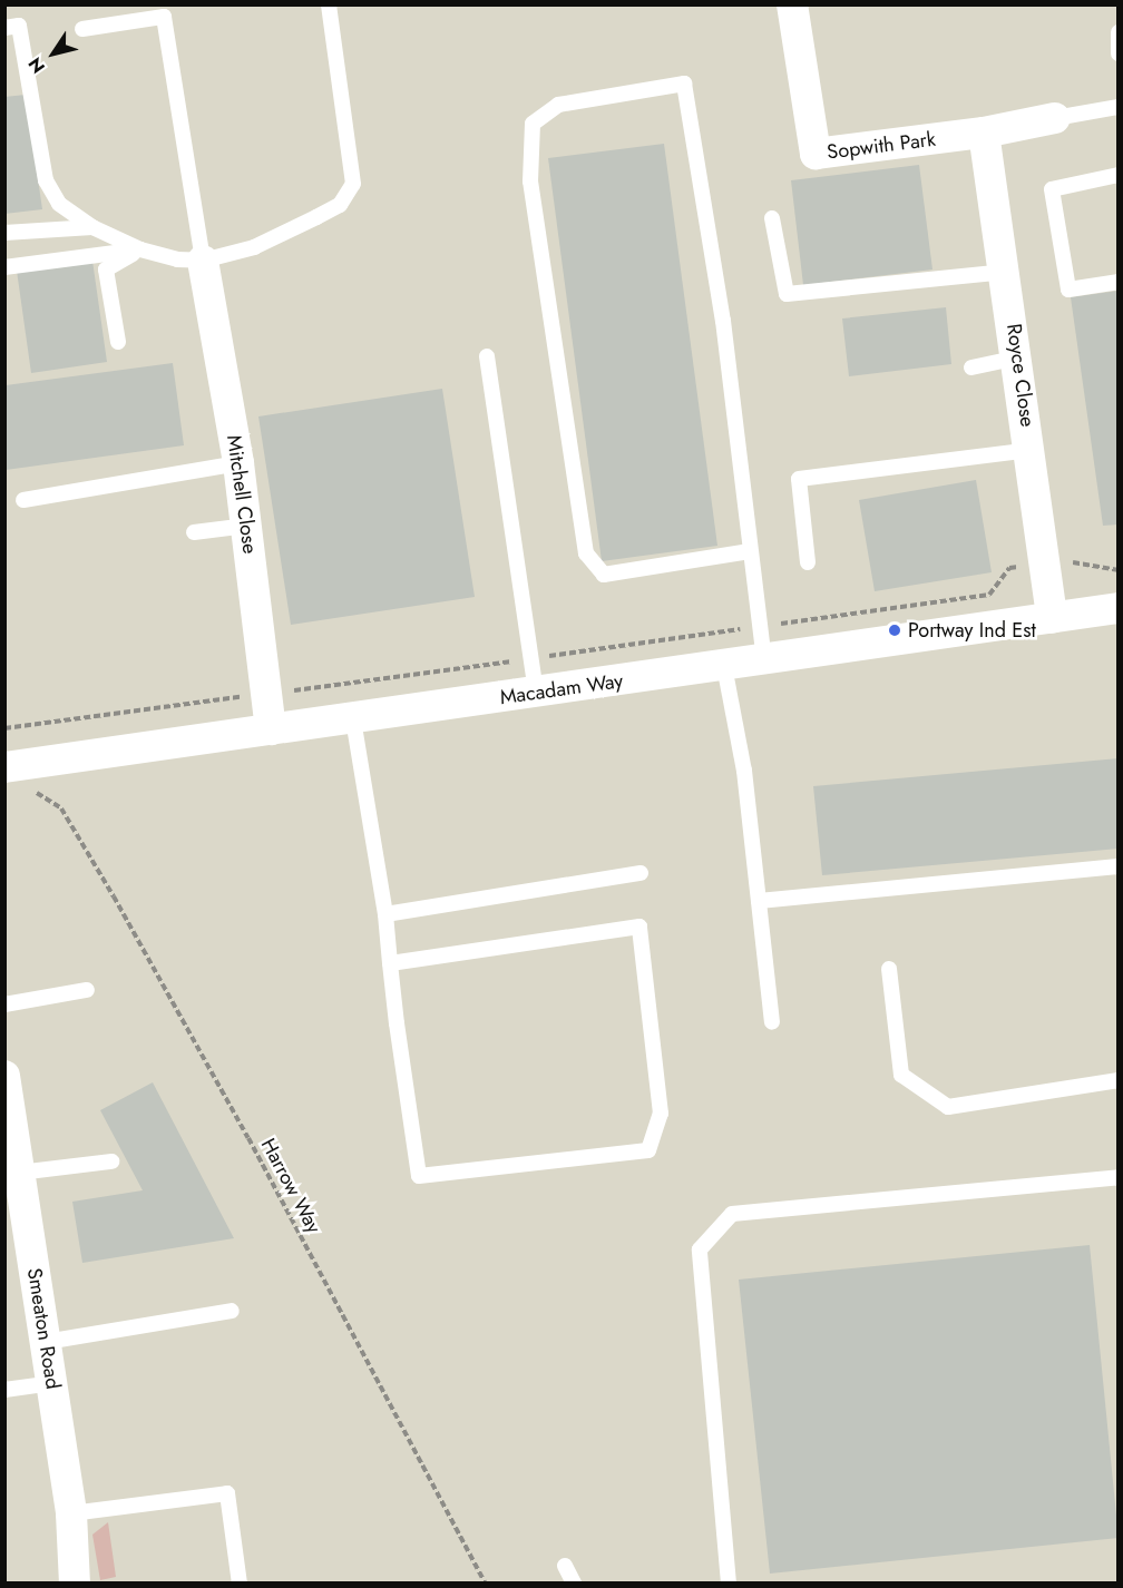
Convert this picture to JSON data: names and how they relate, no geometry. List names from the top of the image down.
{
  "streets": {
    "street": [
      "Sopwith Park",
      "Royce Close",
      "Mitchell Close",
      "Macadam Way",
      "Smeaton Road"
    ],
    "path": ["Harrow Way"]
  },
  "crossings": [
    ["Sopwith Park", "Royce Close"],
    ["Royce Close", "Macadam Way"],
    ["Mitchell Close", "Macadam Way"]
  ],
  "places": ["Portway Ind Est"],
  "north": "bottom left"
}
